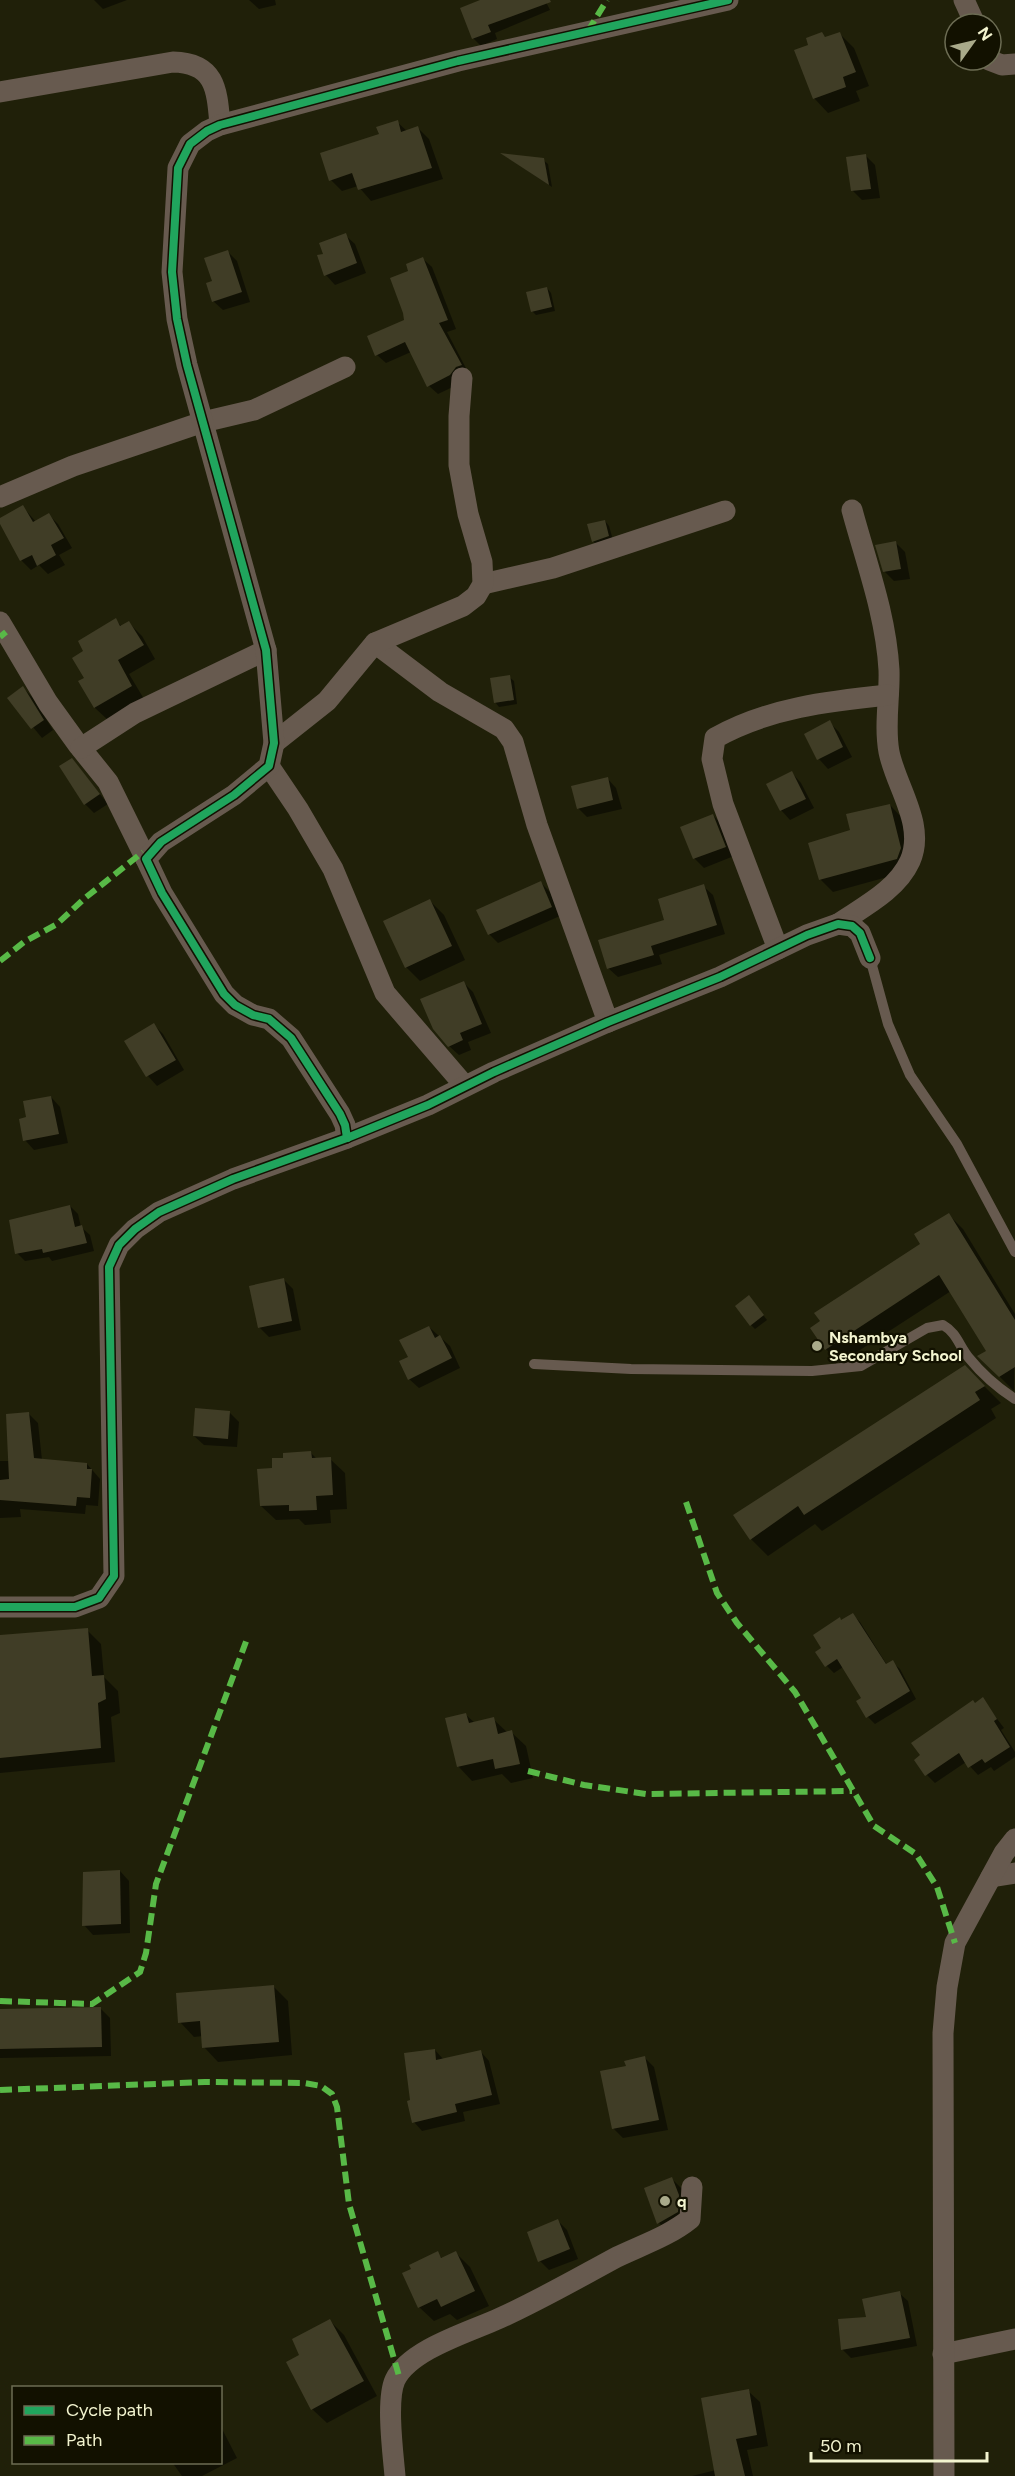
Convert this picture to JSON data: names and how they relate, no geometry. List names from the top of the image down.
{
  "places": ["Nshambya Secondary School", "q"],
  "legend": ["Cycle path", "Path"],
  "scale_bar": "50 m",
  "north": "top right"
}
